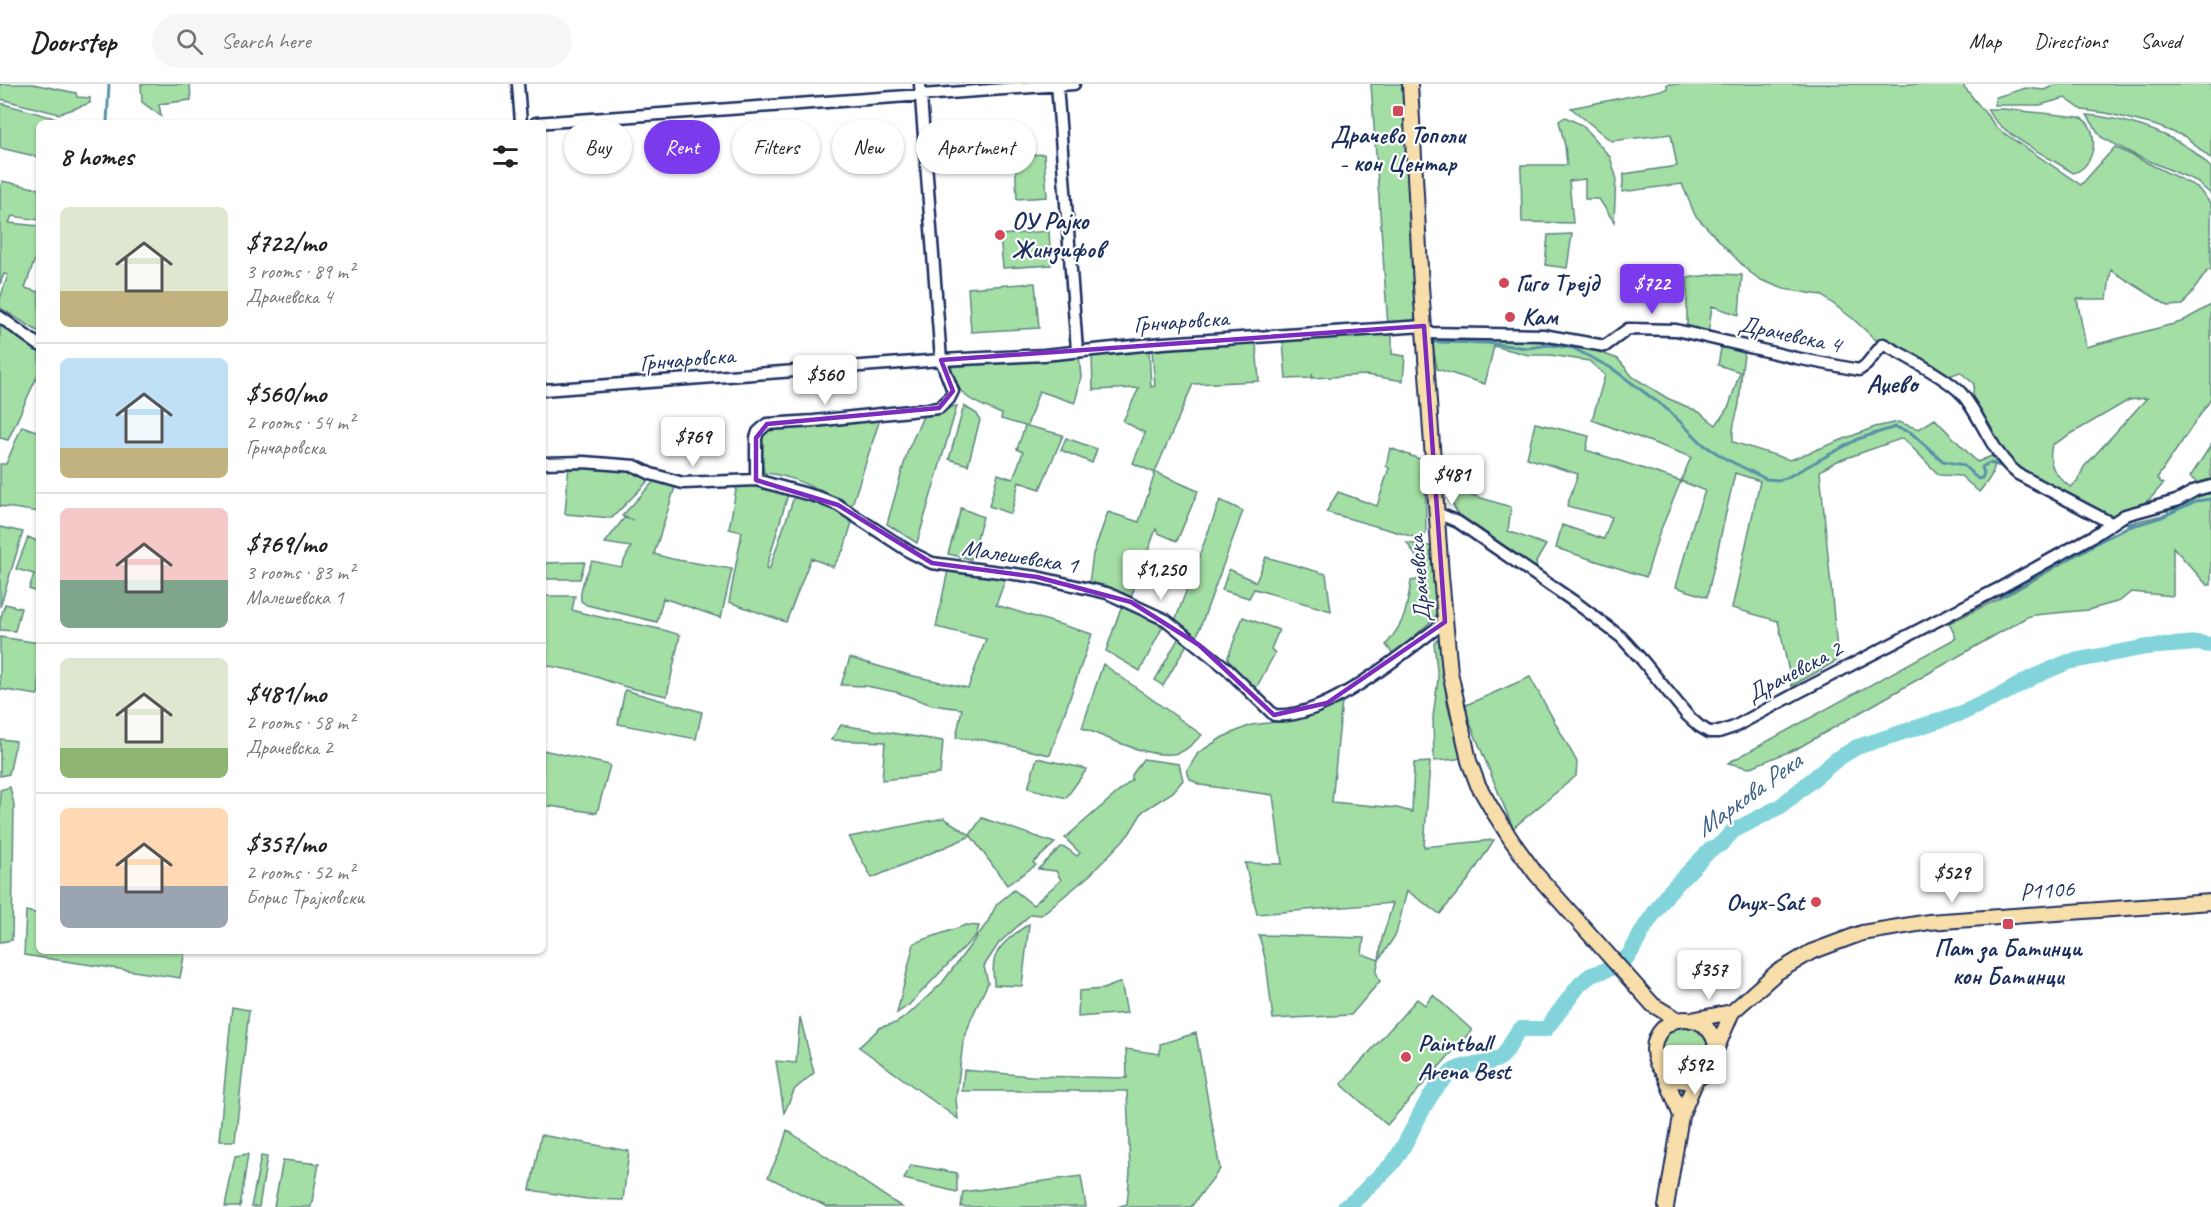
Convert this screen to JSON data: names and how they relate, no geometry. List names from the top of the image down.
{
  "streets": {
    "main road": ["Драчевска", "P1106"],
    "street": [
      "Грнчаровска",
      "Драчевска 4",
      "Малешевска 1",
      "Драчевска 2"
    ]
  },
  "crossings": [
    ["Грнчаровска", "Драчевска 4"],
    ["Грнчаровска", "Драчевска"],
    ["Драчевска 4", "Драчевска"],
    ["Драчевска 4", "Драчевска 2"],
    ["Малешевска 1", "Драчевска"],
    ["Драчевска", "Драчевска 2"]
  ],
  "districts": ["Аџево"],
  "water": ["Маркова Река"],
  "places": {
    "transit": ["Драчево Тополи - кон Центар", "Пат за Батинци кон Батинци"],
    "other": [
      "ОУ Рајко Жинзифов",
      "Гиго Трејд",
      "Кам",
      "Onyx-Sat",
      "Paintball Arena Best"
    ]
  },
  "page": {
    "header": "Doorstep",
    "search": "Search here",
    "nav": ["Map", "Directions", "Saved"],
    "chip": [
      "Buy",
      "Rent",
      "Filters",
      "New",
      "Apartment"
    ],
    "heading": "8 homes",
    "list": [
      {
        "name": "$722/mo",
        "note": "3 rooms · 89 m² · Драчевска 4"
      },
      {
        "name": "$560/mo",
        "note": "2 rooms · 54 m² · Грнчаровска"
      },
      {
        "name": "$769/mo",
        "note": "3 rooms · 83 m² · Малешевска 1"
      },
      {
        "name": "$481/mo",
        "note": "2 rooms · 58 m² · Драчевска 2"
      },
      {
        "name": "$357/mo",
        "note": "2 rooms · 52 m² · Борис Трајковски"
      }
    ],
    "price": [
      "$722",
      "$560",
      "$769",
      "$481",
      "$1,250",
      "$529",
      "$357",
      "$592"
    ]
  }
}
